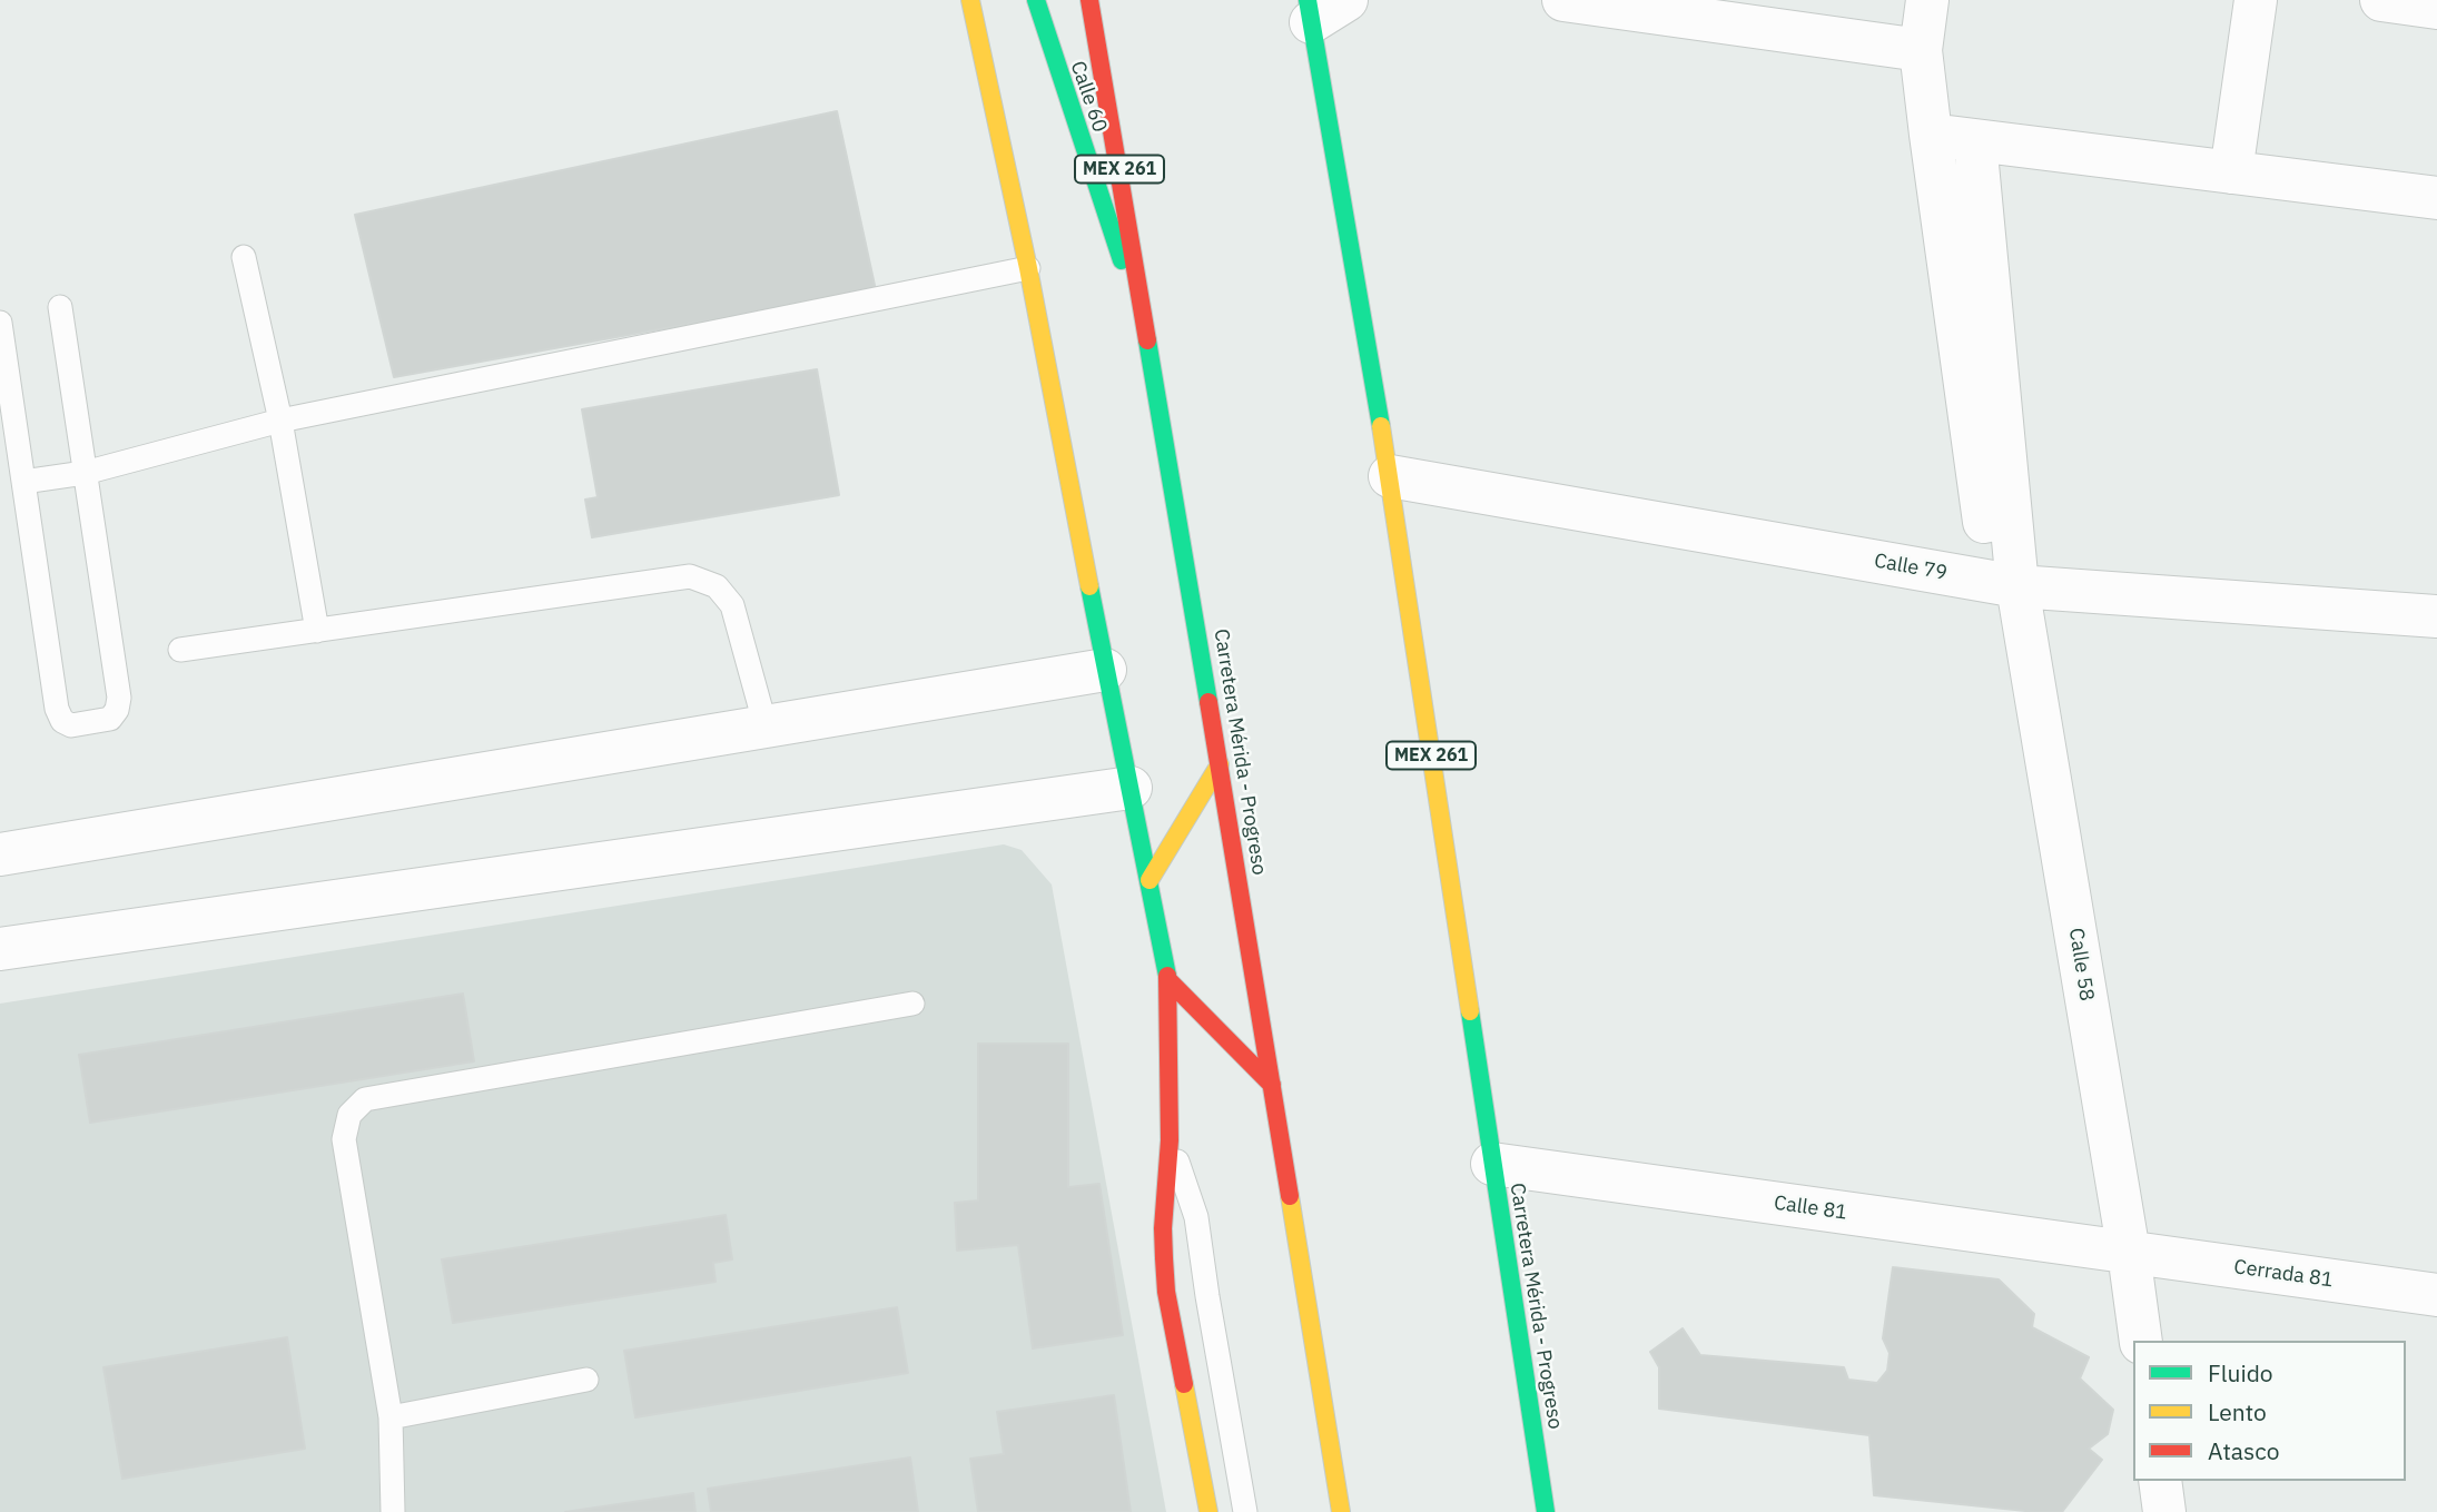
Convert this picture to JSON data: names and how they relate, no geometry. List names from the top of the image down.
{
  "streets": {
    "main road": ["Calle 60", "MEX 261", "Carretera Mérida - Progreso"],
    "street": [
      "Calle 79",
      "Calle 58",
      "Calle 81",
      "Cerrada 81"
    ]
  },
  "crossings": [
    ["Calle 60", "Carretera Mérida - Progreso"],
    ["Calle 79", "Carretera Mérida - Progreso"],
    ["Calle 79", "Calle 58"],
    ["Carretera Mérida - Progreso", "Calle 81"],
    ["Calle 58", "Calle 81"],
    ["Calle 58", "Cerrada 81"],
    ["Calle 81", "Cerrada 81"]
  ],
  "legend": ["Fluido", "Lento", "Atasco"]
}
